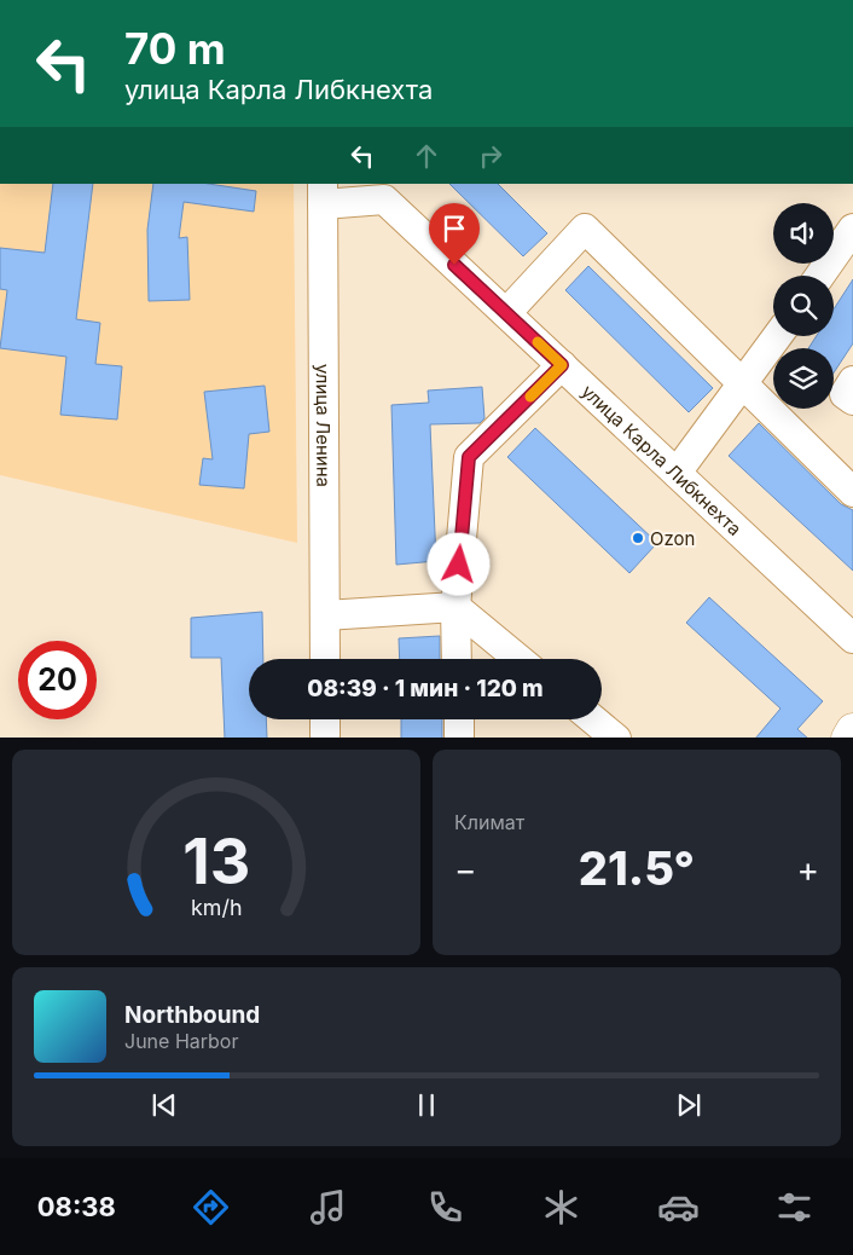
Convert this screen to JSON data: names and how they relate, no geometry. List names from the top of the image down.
{
  "streets": {
    "street": ["улица Ленина", "улица Карла Либкнехта"]
  },
  "crossings": [
    ["улица Ленина", "улица Карла Либкнехта"]
  ],
  "places": ["Ozon"],
  "page": {
    "turn": ["70 m", "улица Карла Либкнехта"],
    "limit": "20",
    "trip": "08:39 · 1 мин · 120 m",
    "tile": "Климат",
    "heat": ["−", "21.5°", "+"],
    "song": ["Northbound", "June Harbor"],
    "tabs": "08:38",
    "gauge": ["13", "km/h"]
  }
}
